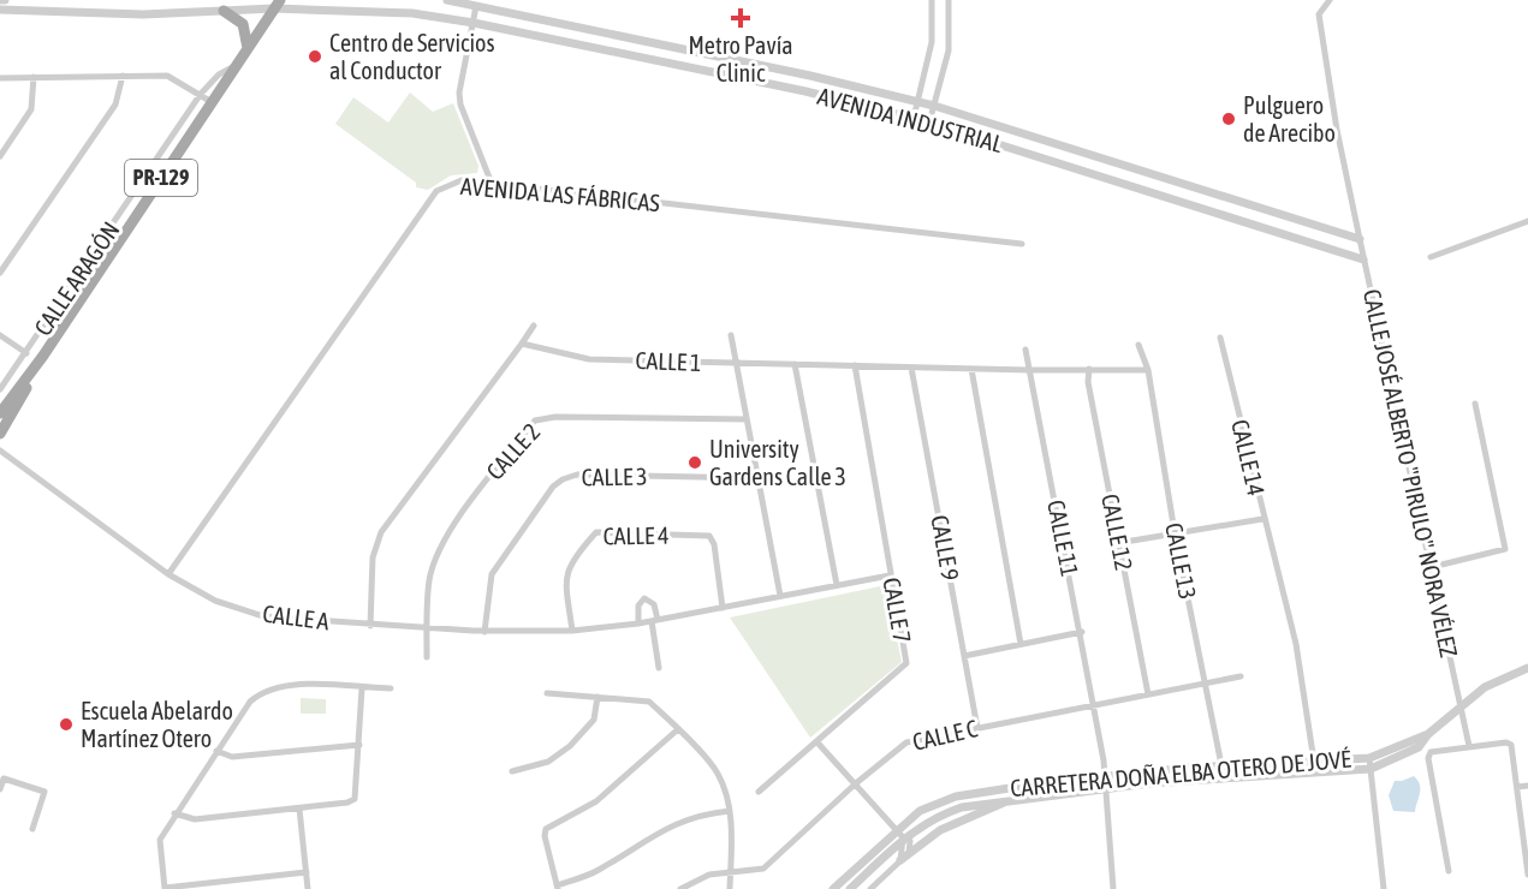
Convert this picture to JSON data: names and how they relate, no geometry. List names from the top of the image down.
{
  "streets": {
    "main road": ["PR-129"],
    "street": [
      "AVENIDA INDUSTRIAL",
      "AVENIDA LAS FÁBRICAS",
      "CALLE ARAGÓN",
      "CALLE 1",
      "CALLE 2",
      "CALLE 14",
      "CALLE JOSÉ ALBERTO \"PIRULO\" NORA VÉLEZ",
      "CALLE 3",
      "CALLE 12",
      "CALLE 4",
      "CALLE 11",
      "CALLE 9",
      "CALLE 13",
      "CALLE 7",
      "CALLE A",
      "CALLE C",
      "CARRETERA DOÑA ELBA OTERO DE JOVÉ"
    ]
  },
  "crossings": [
    ["AVENIDA INDUSTRIAL", "PR-129"],
    ["AVENIDA INDUSTRIAL", "CALLE JOSÉ ALBERTO \"PIRULO\" NORA VÉLEZ"],
    ["PR-129", "CALLE ARAGÓN"],
    ["AVENIDA LAS FÁBRICAS", "CALLE A"],
    ["CALLE 1", "CALLE 12"],
    ["CALLE 1", "CALLE 11"],
    ["CALLE 1", "CALLE 9"],
    ["CALLE 1", "CALLE 13"],
    ["CALLE 1", "CALLE 7"],
    ["CALLE 2", "CALLE A"],
    ["CALLE 14", "CALLE 12"],
    ["CALLE 14", "CALLE 13"],
    ["CALLE JOSÉ ALBERTO \"PIRULO\" NORA VÉLEZ", "CARRETERA DOÑA ELBA OTERO DE JOVÉ"],
    ["CALLE 3", "CALLE A"],
    ["CALLE 12", "CALLE C"],
    ["CALLE 4", "CALLE A"],
    ["CALLE 11", "CALLE C"],
    ["CALLE 11", "CARRETERA DOÑA ELBA OTERO DE JOVÉ"],
    ["CALLE 9", "CALLE C"],
    ["CALLE 13", "CALLE C"],
    ["CALLE 13", "CARRETERA DOÑA ELBA OTERO DE JOVÉ"],
    ["CALLE 7", "CALLE A"]
  ],
  "places": {
    "health": ["Metro Pavía Clinic"],
    "other": [
      "Centro de Servicios al Conductor",
      "Pulguero de Arecibo",
      "University Gardens Calle 3",
      "Escuela Abelardo Martínez Otero"
    ]
  }
}
